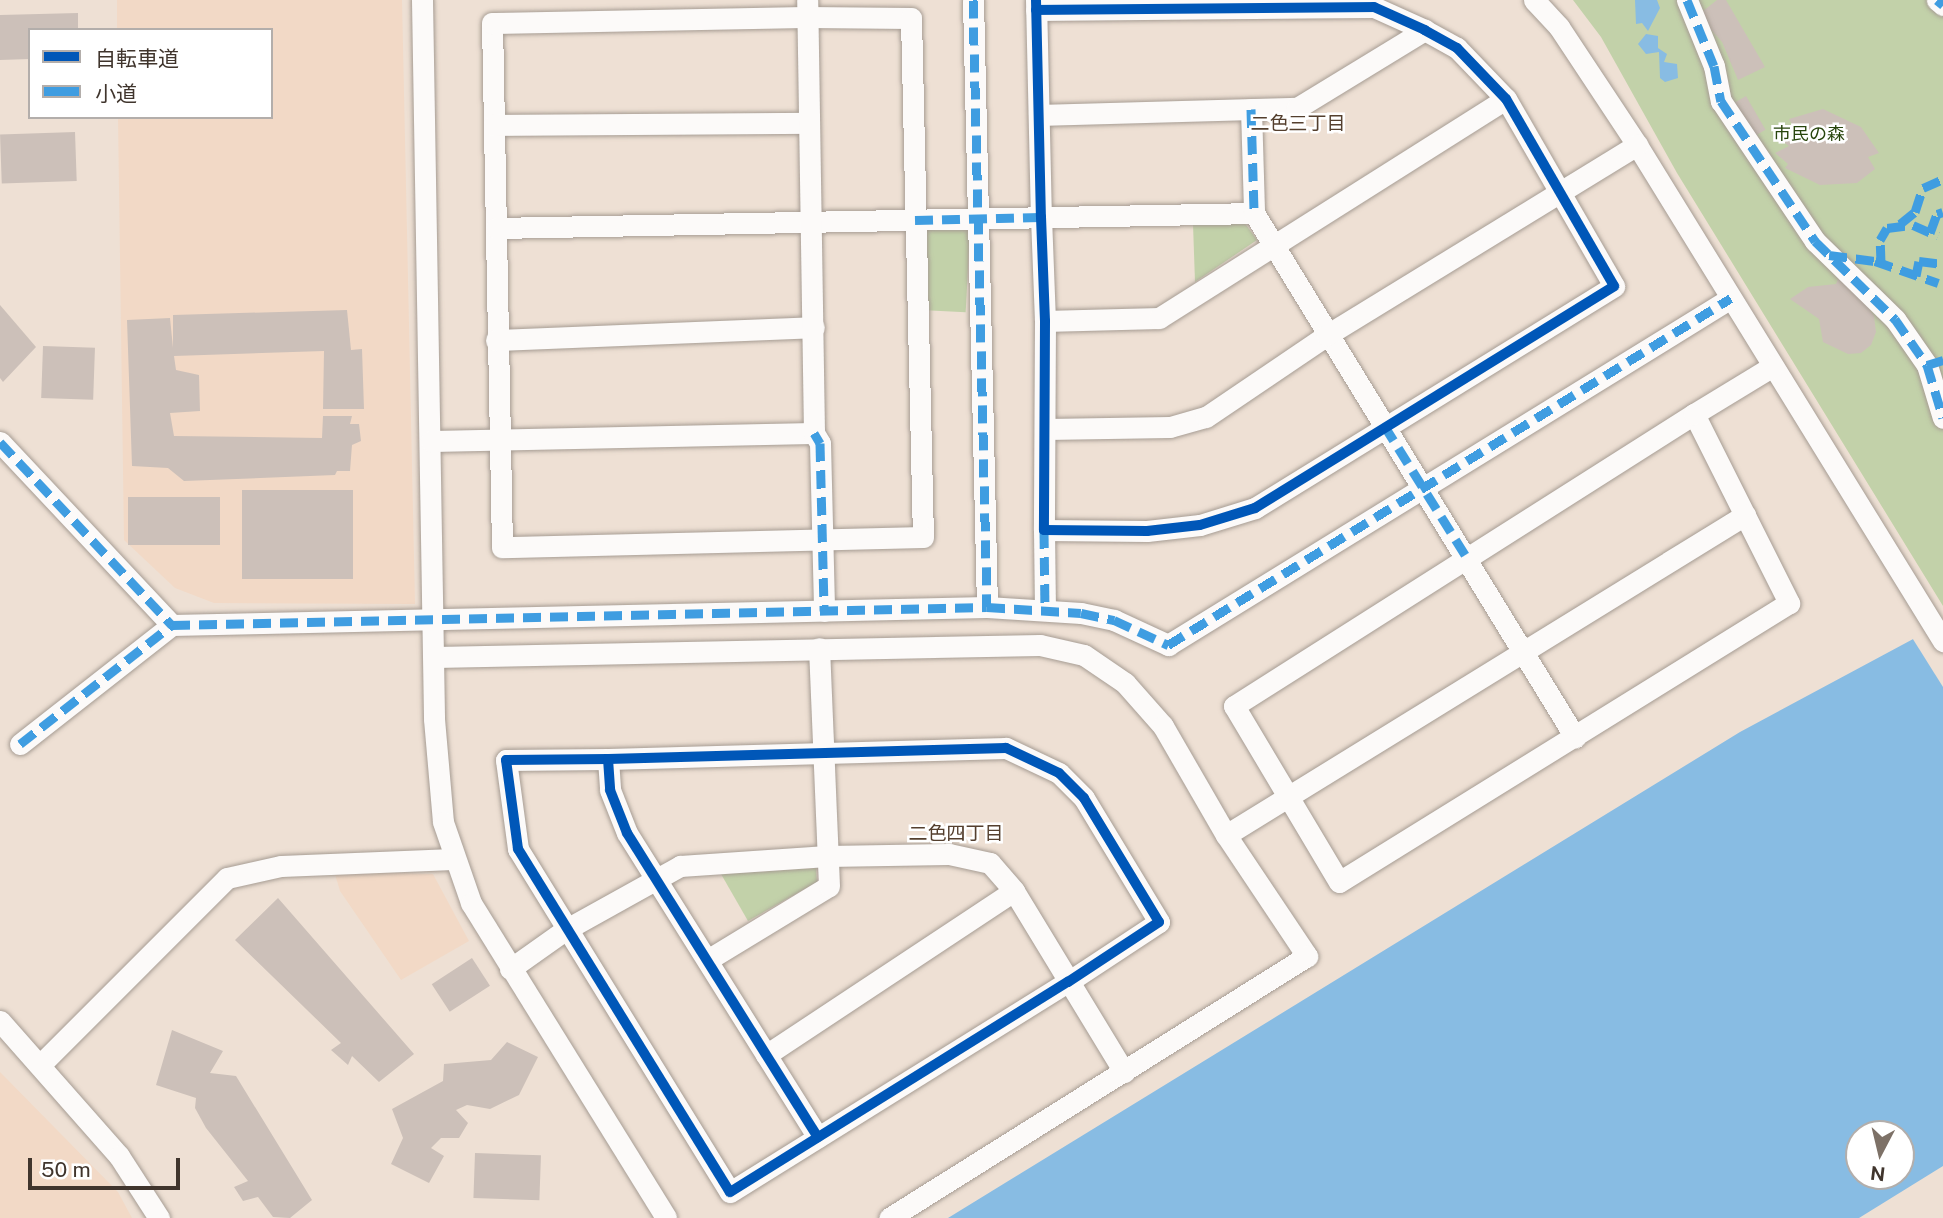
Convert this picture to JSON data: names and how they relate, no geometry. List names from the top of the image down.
{
  "districts": ["二色三丁目", "二色四丁目"],
  "parks": ["市民の森"],
  "legend": ["自転車道", "小道"],
  "scale_bar": "50 m",
  "north": "bottom"
}
